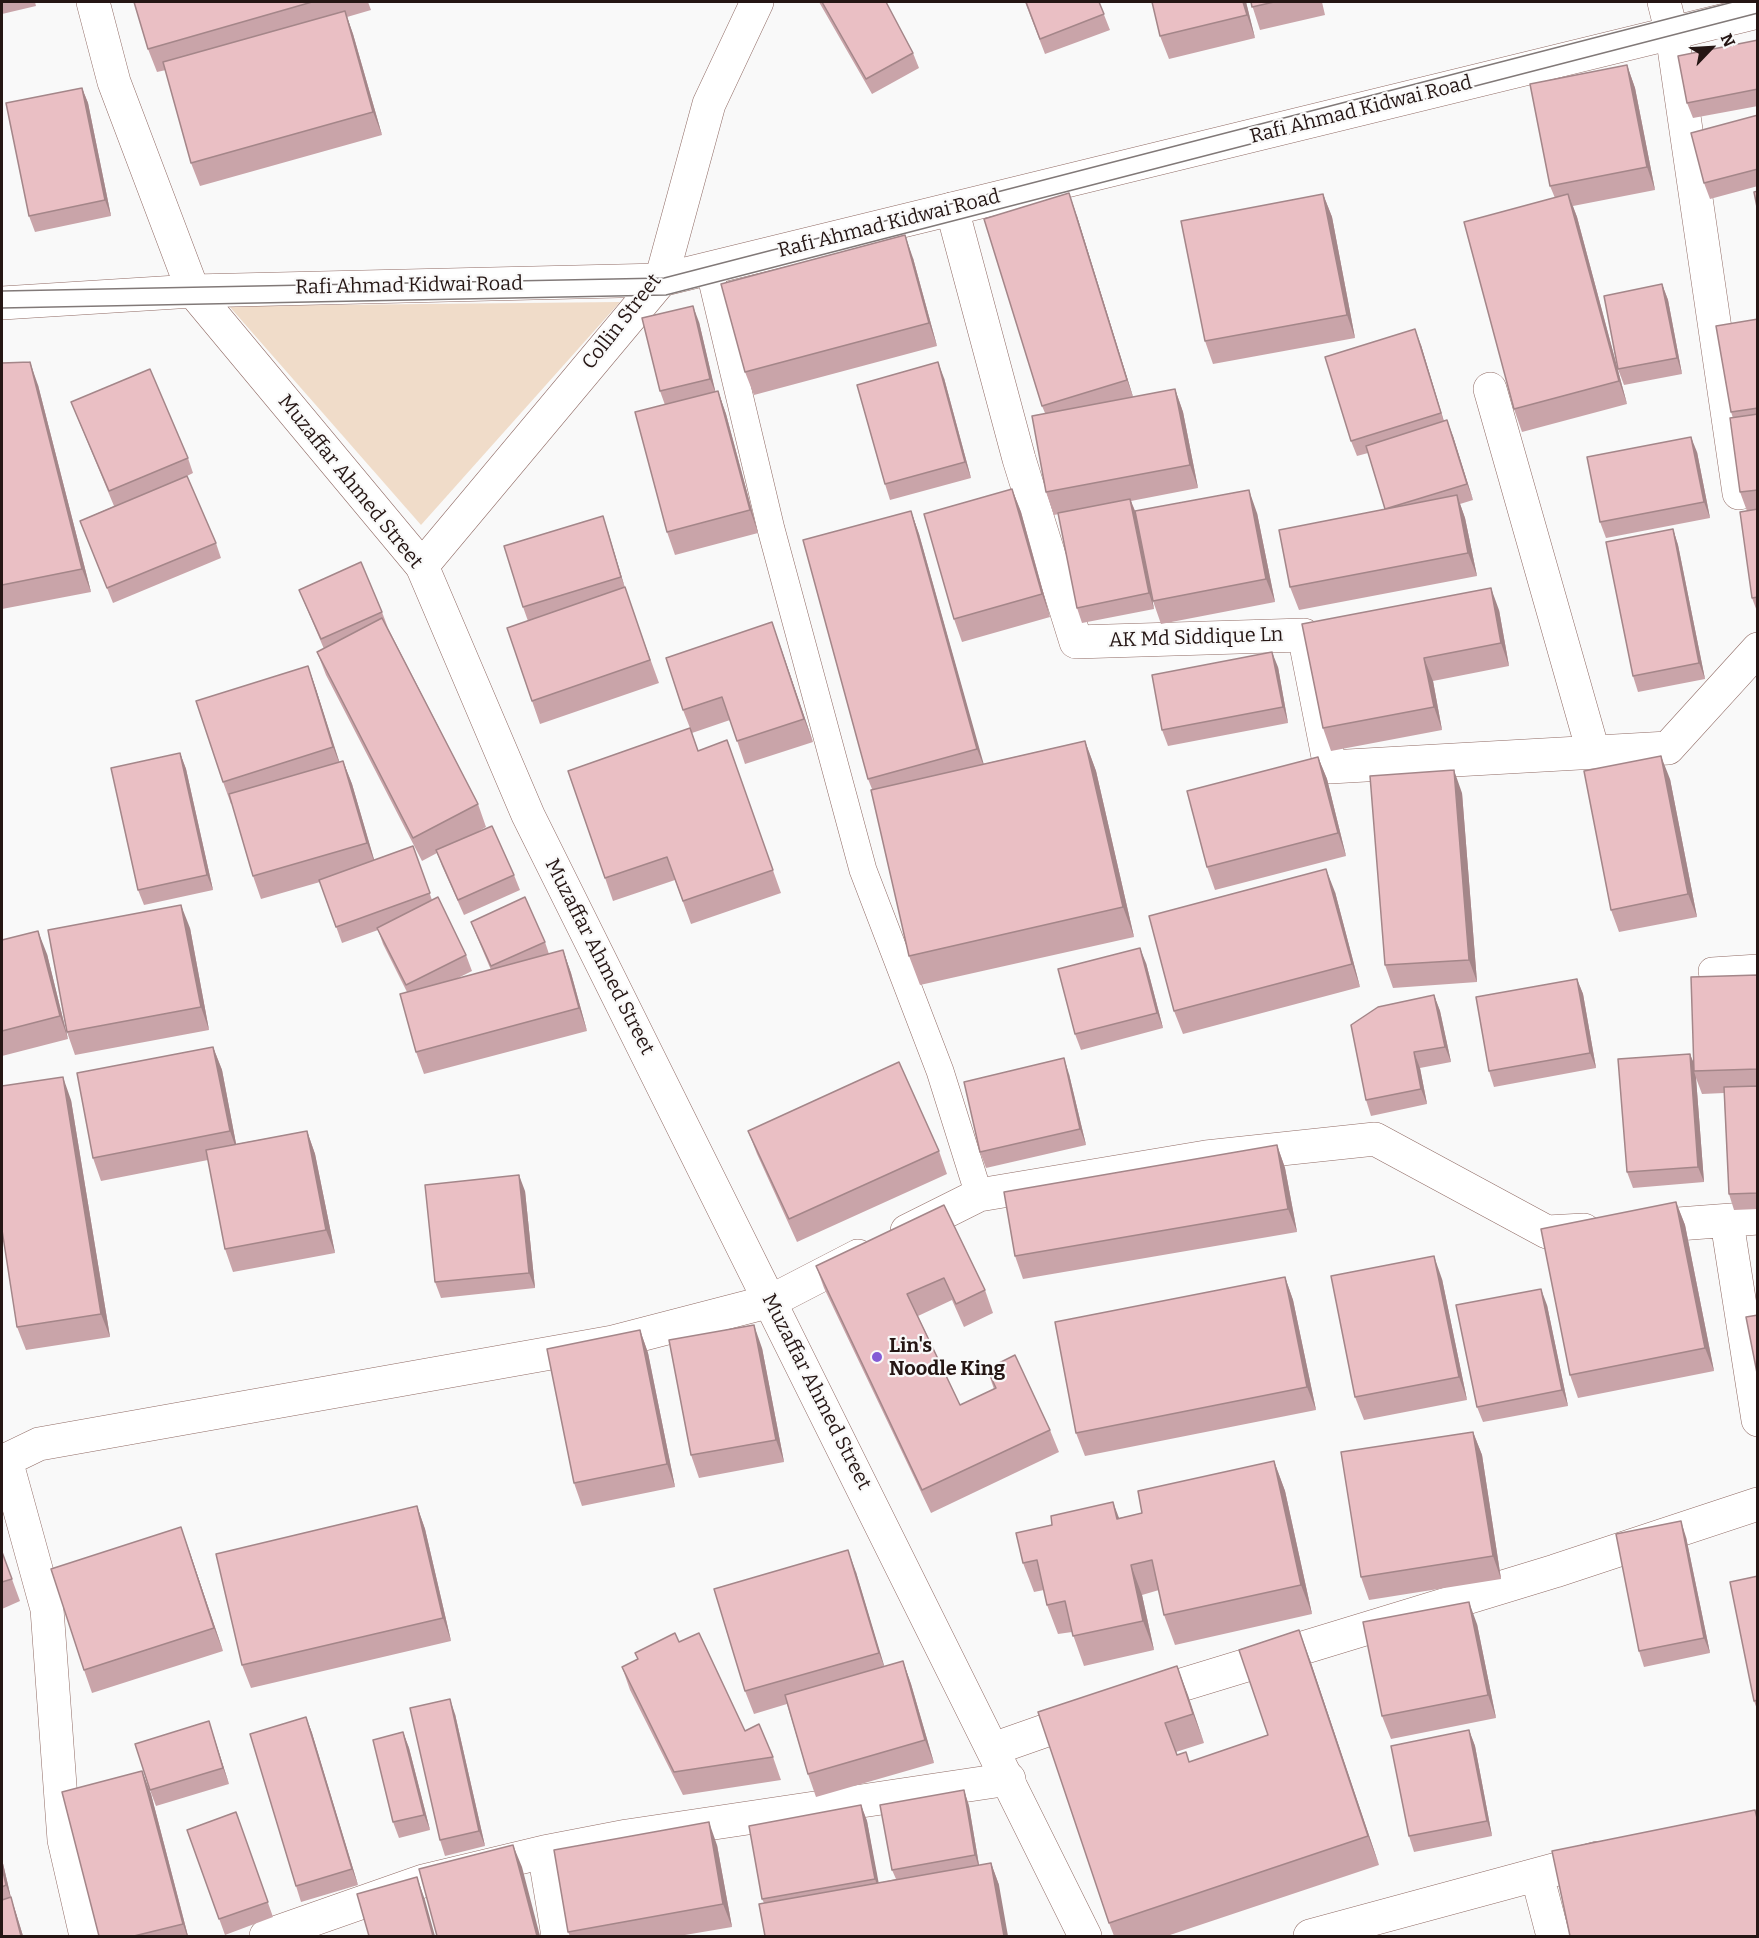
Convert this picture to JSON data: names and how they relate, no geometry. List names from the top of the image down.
{
  "streets": {
    "street": [
      "Rafi Ahmad Kidwai Road",
      "Collin Street",
      "Muzaffar Ahmed Street",
      "AK Md Siddique Ln"
    ]
  },
  "crossings": [
    ["Rafi Ahmad Kidwai Road", "Collin Street"],
    ["Rafi Ahmad Kidwai Road", "Muzaffar Ahmed Street"],
    ["Rafi Ahmad Kidwai Road", "AK Md Siddique Ln"],
    ["Collin Street", "Muzaffar Ahmed Street"]
  ],
  "places": ["Lin's Noodle King"],
  "north": "top right"
}
